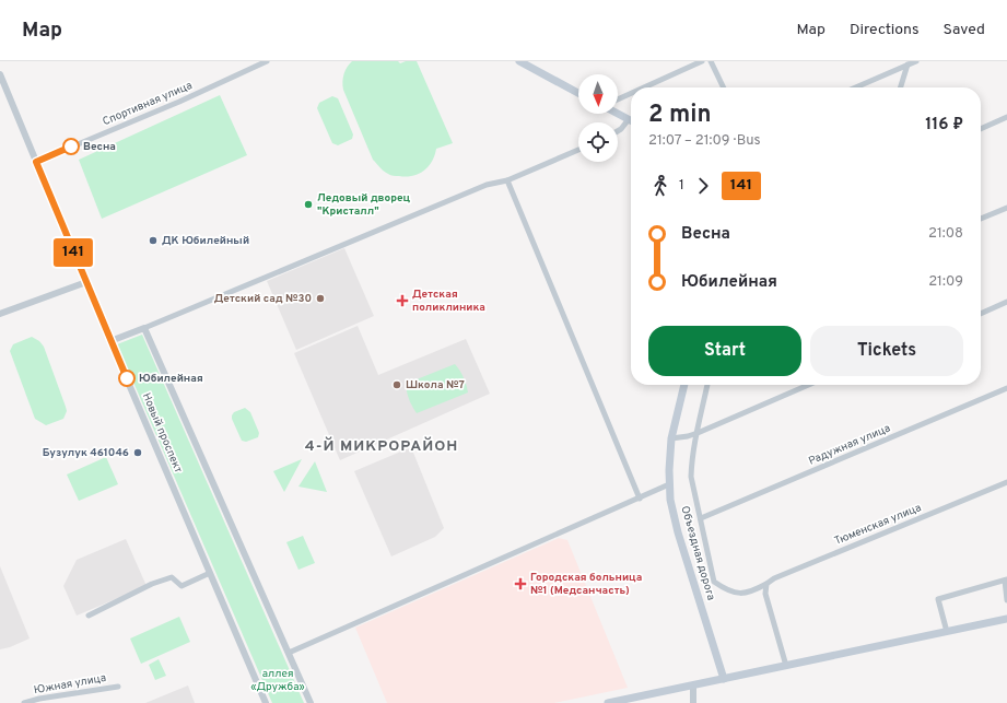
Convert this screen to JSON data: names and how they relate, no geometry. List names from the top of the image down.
{
  "streets": {
    "main road": ["Объездная дорога"],
    "street": [
      "Спортивная улица",
      "Новый проспект",
      "Радужная улица",
      "Тюменская улица",
      "Южная улица"
    ]
  },
  "crossings": [
    ["Спортивная улица", "Новый проспект"],
    ["Радужная улица", "Тюменская улица"]
  ],
  "districts": ["4-Й МИКРОРАЙОН"],
  "parks": ["аллея «Дружба»"],
  "places": {
    "other": [
      "Весна",
      "Ледовый дворец \"Кристалл\"",
      "ДК Юбилейный",
      "Детский сад №30",
      "Юбилейная",
      "Школа №7",
      "Бузулук 461046"
    ],
    "health": ["Детская поликлиника", "Городская больница №1 (Медсанчасть)"]
  },
  "lines": ["bus line 141"],
  "north": "bottom",
  "page": {
    "header": "Map",
    "nav": ["Map", "Directions", "Saved"],
    "on_map": "141",
    "heading": ["2 min", "21:07 – 21:09 · Bus", "116 ₽"],
    "legs": ["1", "141"],
    "list": [
      {
        "name": "Весна",
        "value": "21:08"
      },
      {
        "name": "Юбилейная",
        "value": "21:09"
      }
    ],
    "buttons": ["Start", "Tickets"]
  }
}
